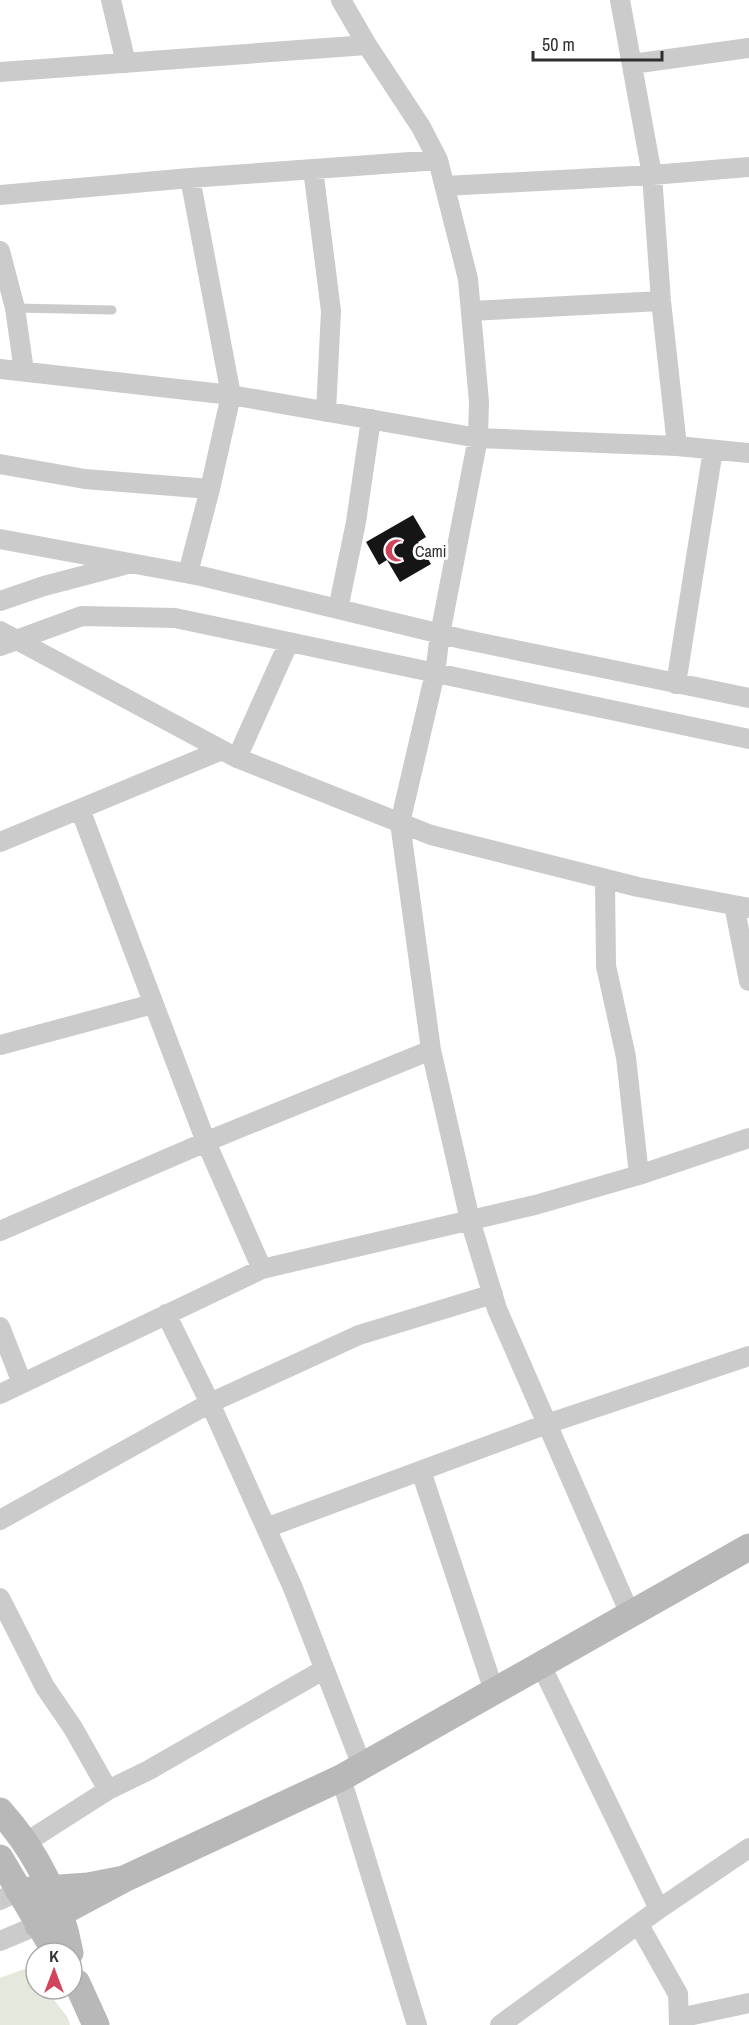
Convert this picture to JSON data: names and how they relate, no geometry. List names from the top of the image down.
{
  "places": {
    "mosque": ["Cami"]
  },
  "scale_bar": "50 m",
  "north": "top"
}
